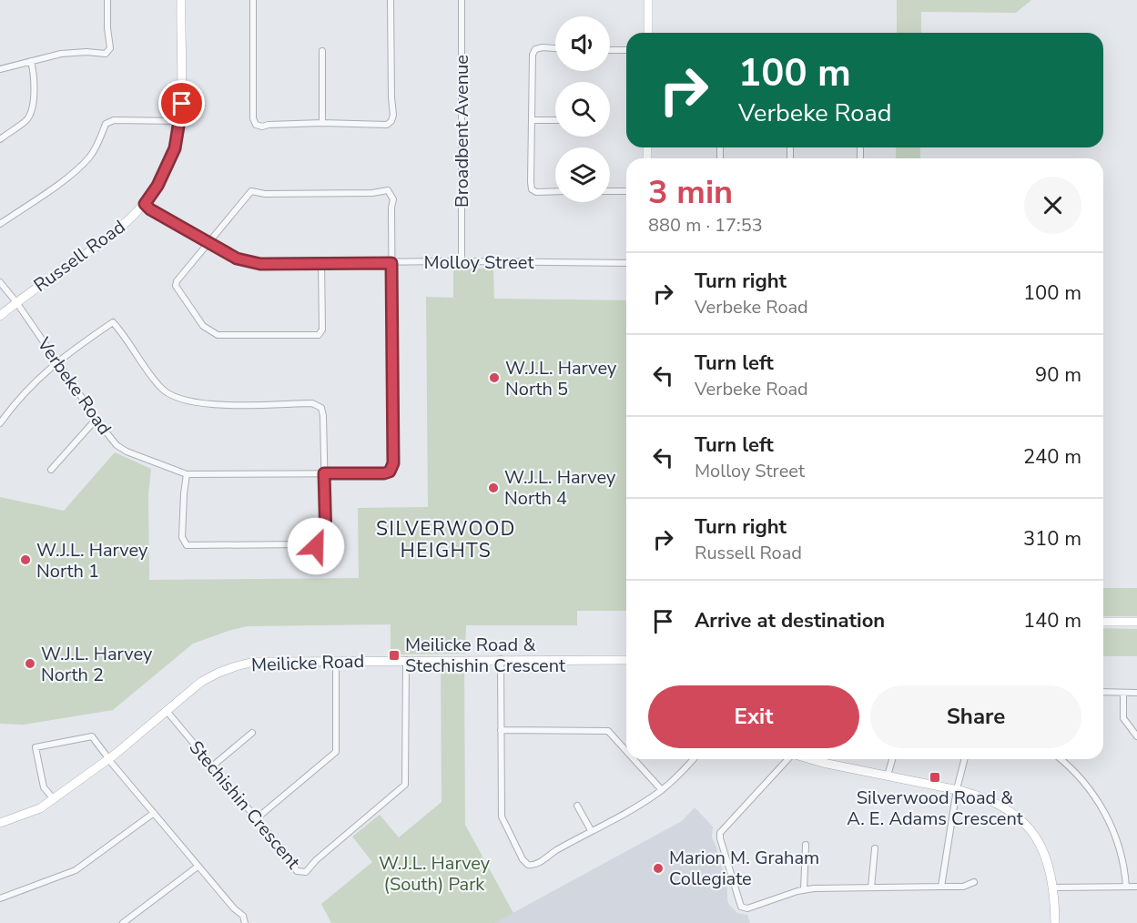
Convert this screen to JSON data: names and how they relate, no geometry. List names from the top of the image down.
{
  "streets": {
    "street": [
      "Broadbent Avenue",
      "Russell Road",
      "Molloy Street",
      "Verbeke Road",
      "Meilicke Road",
      "Stechishin Crescent"
    ]
  },
  "crossings": [
    ["Broadbent Avenue", "Molloy Street"],
    ["Russell Road", "Molloy Street"],
    ["Russell Road", "Verbeke Road"],
    ["Molloy Street", "Verbeke Road"],
    ["Meilicke Road", "Stechishin Crescent"]
  ],
  "districts": ["SILVERWOOD HEIGHTS"],
  "parks": ["W.J.L. Harvey (South) Park"],
  "places": {
    "other": [
      "W.J.L. Harvey North 5",
      "W.J.L. Harvey North 4",
      "W.J.L. Harvey North 1",
      "W.J.L. Harvey North 2",
      "Marion M. Graham Collegiate"
    ],
    "transit": ["Meilicke Road & Stechishin Crescent", "Silverwood Road & A. E. Adams Crescent"]
  },
  "page": {
    "turn": ["100 m", "Verbeke Road"],
    "heading": ["3 min", "880 m · 17:53"],
    "list": [
      {
        "name": "Turn right",
        "note": "Verbeke Road",
        "value": "100 m"
      },
      {
        "name": "Turn left",
        "note": "Verbeke Road",
        "value": "90 m"
      },
      {
        "name": "Turn left",
        "note": "Molloy Street",
        "value": "240 m"
      },
      {
        "name": "Turn right",
        "note": "Russell Road",
        "value": "310 m"
      },
      {
        "name": "Arrive at destination",
        "value": "140 m"
      }
    ],
    "buttons": ["Exit", "Share"]
  }
}
